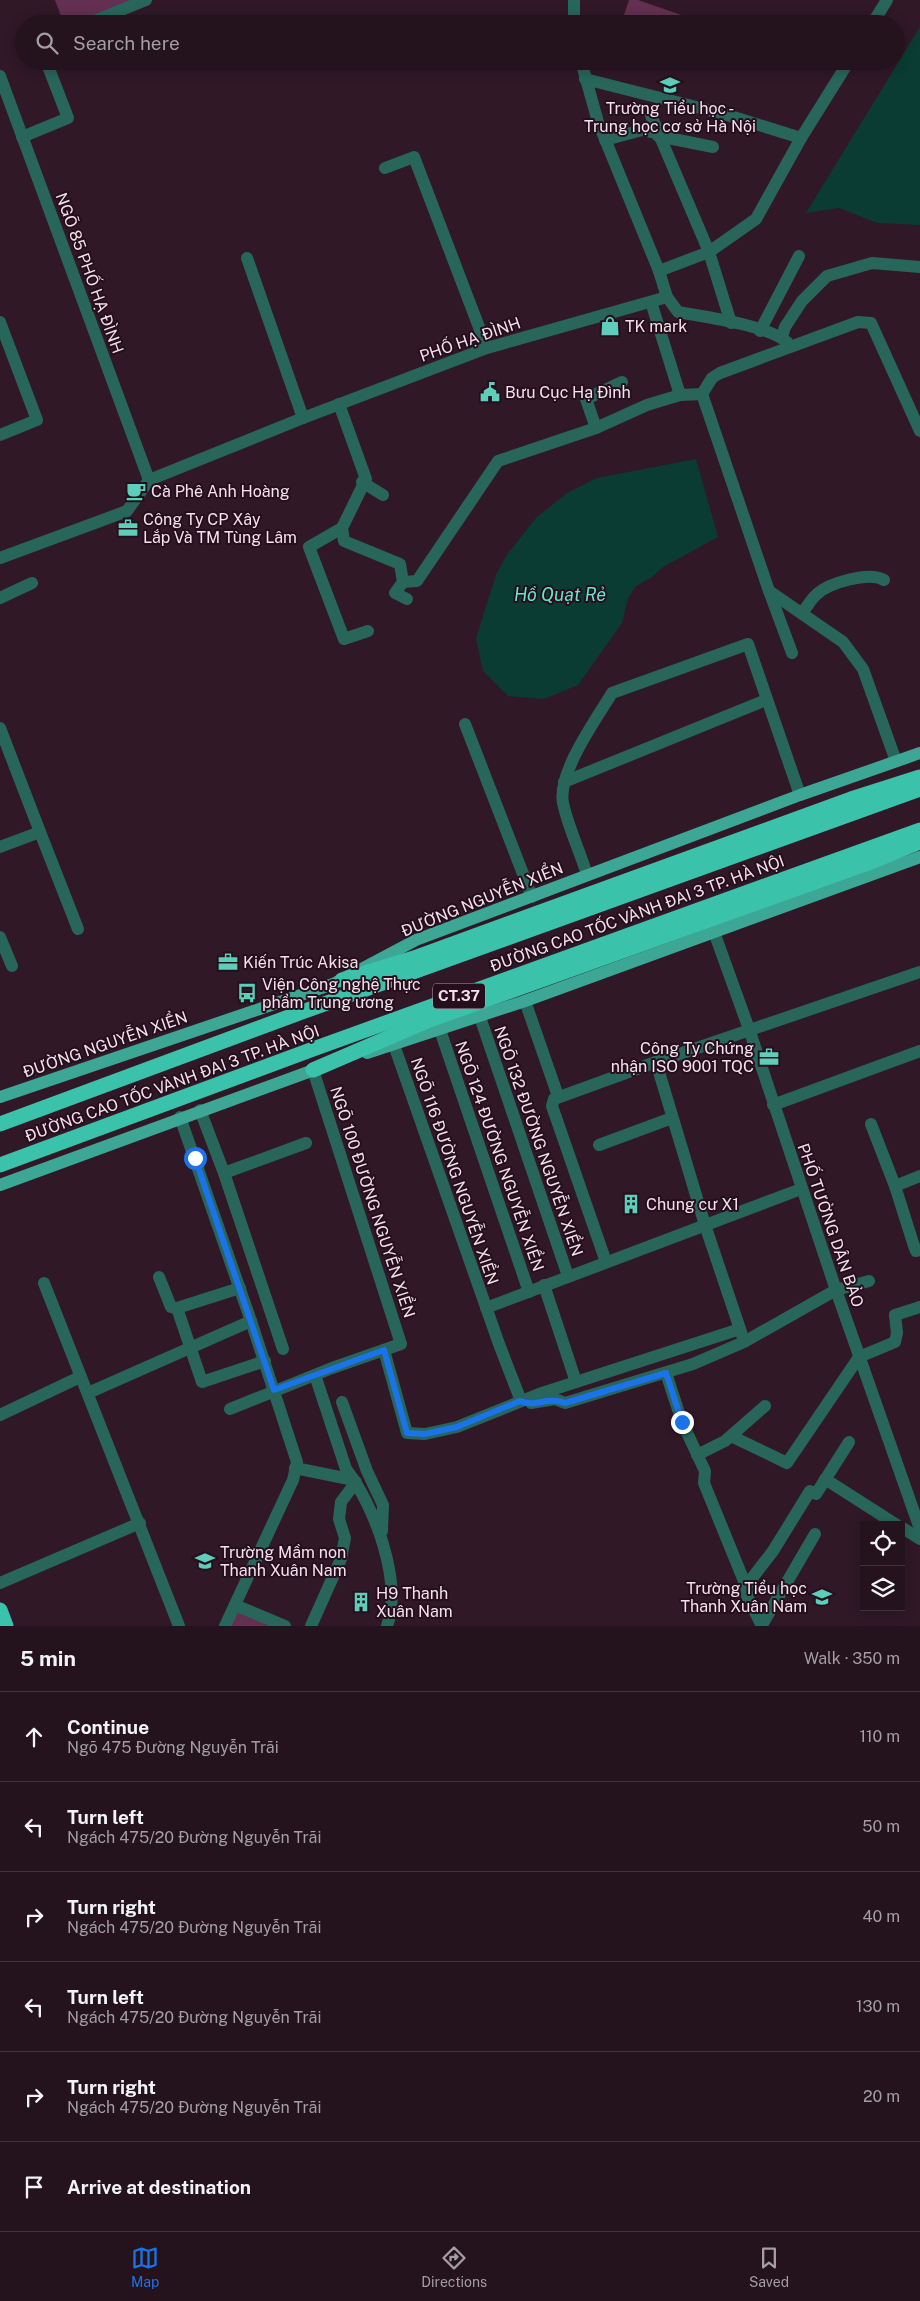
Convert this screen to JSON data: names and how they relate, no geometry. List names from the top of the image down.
{
  "streets": {
    "highway": ["ĐƯỜNG CAO TỐC VÀNH ĐAI 3 TP. HÀ NỘI", "CT.37"],
    "main road": ["ĐƯỜNG NGUYỄN XIỂN"],
    "street": [
      "NGÕ 85 PHỐ HẠ ĐÌNH",
      "PHỐ HẠ ĐÌNH",
      "NGÕ 132 ĐƯỜNG NGUYỄN XIỂN",
      "NGÕ 124 ĐƯỜNG NGUYỄN XIỂN",
      "NGÕ 116 ĐƯỜNG NGUYỄN XIỂN",
      "NGÕ 100 ĐƯỜNG NGUYỄN XIỂN",
      "PHỐ TƯỞNG DÂN BẢO"
    ]
  },
  "crossings": [
    ["NGÕ 85 PHỐ HẠ ĐÌNH", "PHỐ HẠ ĐÌNH"]
  ],
  "water": ["Hồ Quạt Rẻ"],
  "places": {
    "school or university": ["Trường Tiểu học - Trung học cơ sở Hà Nội", "Trường Mầm non Thanh Xuân Nam", "Trường Tiểu học Thanh Xuân Nam"],
    "shop": ["TK mark"],
    "public building": ["Bưu Cục Hạ Đình"],
    "cafe": ["Cà Phê Anh Hoàng"],
    "office": ["Công Ty CP Xây Lắp Và TM Tùng Lâm", "Kiến Trúc Akisa", "Công Ty Chứng nhận ISO 9001 TQC"],
    "bus stop": ["Viện Công nghệ Thực phẩm Trung ương"],
    "building": ["Chung cư X1", "H9 Thanh Xuân Nam"]
  },
  "page": {
    "search": "Search here",
    "heading": ["5 min", "Walk · 350 m"],
    "list": [
      ["Continue", "Ngõ 475 Đường Nguyễn Trãi", "110 m"],
      ["Turn left", "Ngách 475/20 Đường Nguyễn Trãi", "50 m"],
      ["Turn right", "Ngách 475/20 Đường Nguyễn Trãi", "40 m"],
      ["Turn left", "Ngách 475/20 Đường Nguyễn Trãi", "130 m"],
      ["Turn right", "Ngách 475/20 Đường Nguyễn Trãi", "20 m"],
      "Arrive at destination"
    ],
    "nav": ["Map", "Directions", "Saved"]
  }
}
